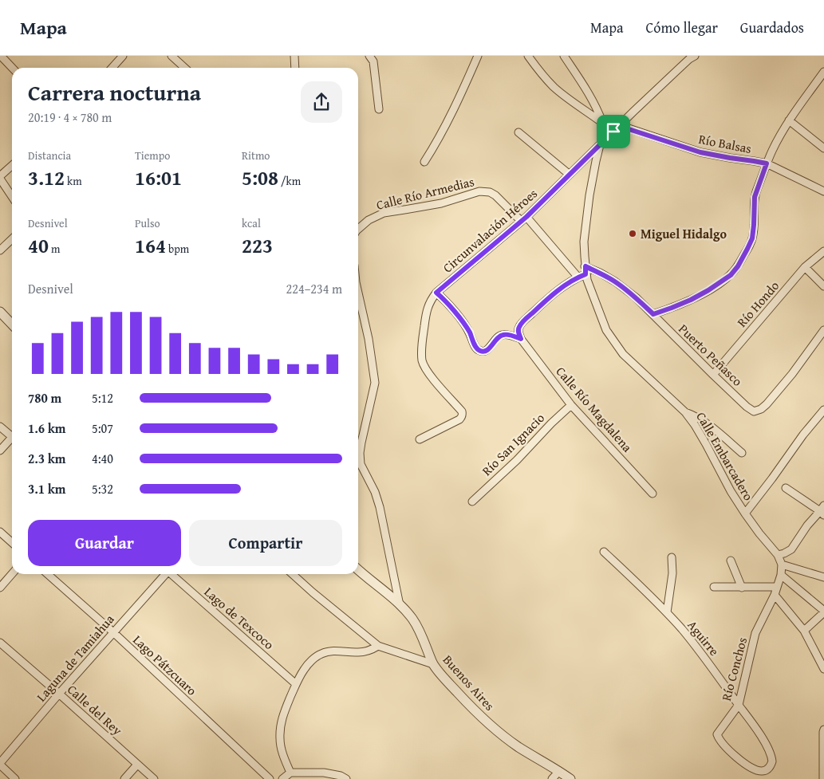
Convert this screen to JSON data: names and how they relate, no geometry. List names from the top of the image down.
{
  "streets": {
    "street": [
      "Río Balsas",
      "Calle Río Armedias",
      "Circunvalación Héroes",
      "Río Hondo",
      "Puerto Peñasco",
      "Calle Río Magdalena",
      "Río San Ignacio",
      "Calle Embarcadero",
      "Lago de Texcoco",
      "Aguirre",
      "Laguna de Tamiahua",
      "Lago Pátzcuaro",
      "Río Conchos",
      "Buenos Aires",
      "Calle del Rey"
    ]
  },
  "crossings": [
    ["Río Balsas", "Circunvalación Héroes"],
    ["Calle Río Armedias", "Circunvalación Héroes"],
    ["Circunvalación Héroes", "Calle Embarcadero"],
    ["Río Hondo", "Puerto Peñasco"],
    ["Puerto Peñasco", "Calle Embarcadero"],
    ["Calle Río Magdalena", "Río San Ignacio"],
    ["Calle Embarcadero", "Río Conchos"],
    ["Aguirre", "Río Conchos"],
    ["Laguna de Tamiahua", "Lago Pátzcuaro"],
    ["Laguna de Tamiahua", "Calle del Rey"]
  ],
  "places": ["Miguel Hidalgo"],
  "page": {
    "header": "Mapa",
    "nav": ["Mapa", "Cómo llegar", "Guardados"],
    "heading": ["Carrera nocturna", "20:19 · 4 × 780 m"],
    "stats": [
      ["Distancia", "3.12 km"],
      ["Tiempo", "16:01"],
      ["Ritmo", "5:08 /km"],
      ["Desnivel", "40 m"],
      ["Pulso", "164 bpm"],
      ["kcal", "223"]
    ],
    "chart": ["Desnivel", "224–234 m"],
    "list": [
      {
        "name": "780 m",
        "note": "5:12"
      },
      {
        "name": "1.6 km",
        "note": "5:07"
      },
      {
        "name": "2.3 km",
        "note": "4:40"
      },
      {
        "name": "3.1 km",
        "note": "5:32"
      }
    ],
    "buttons": ["Guardar", "Compartir"]
  }
}
